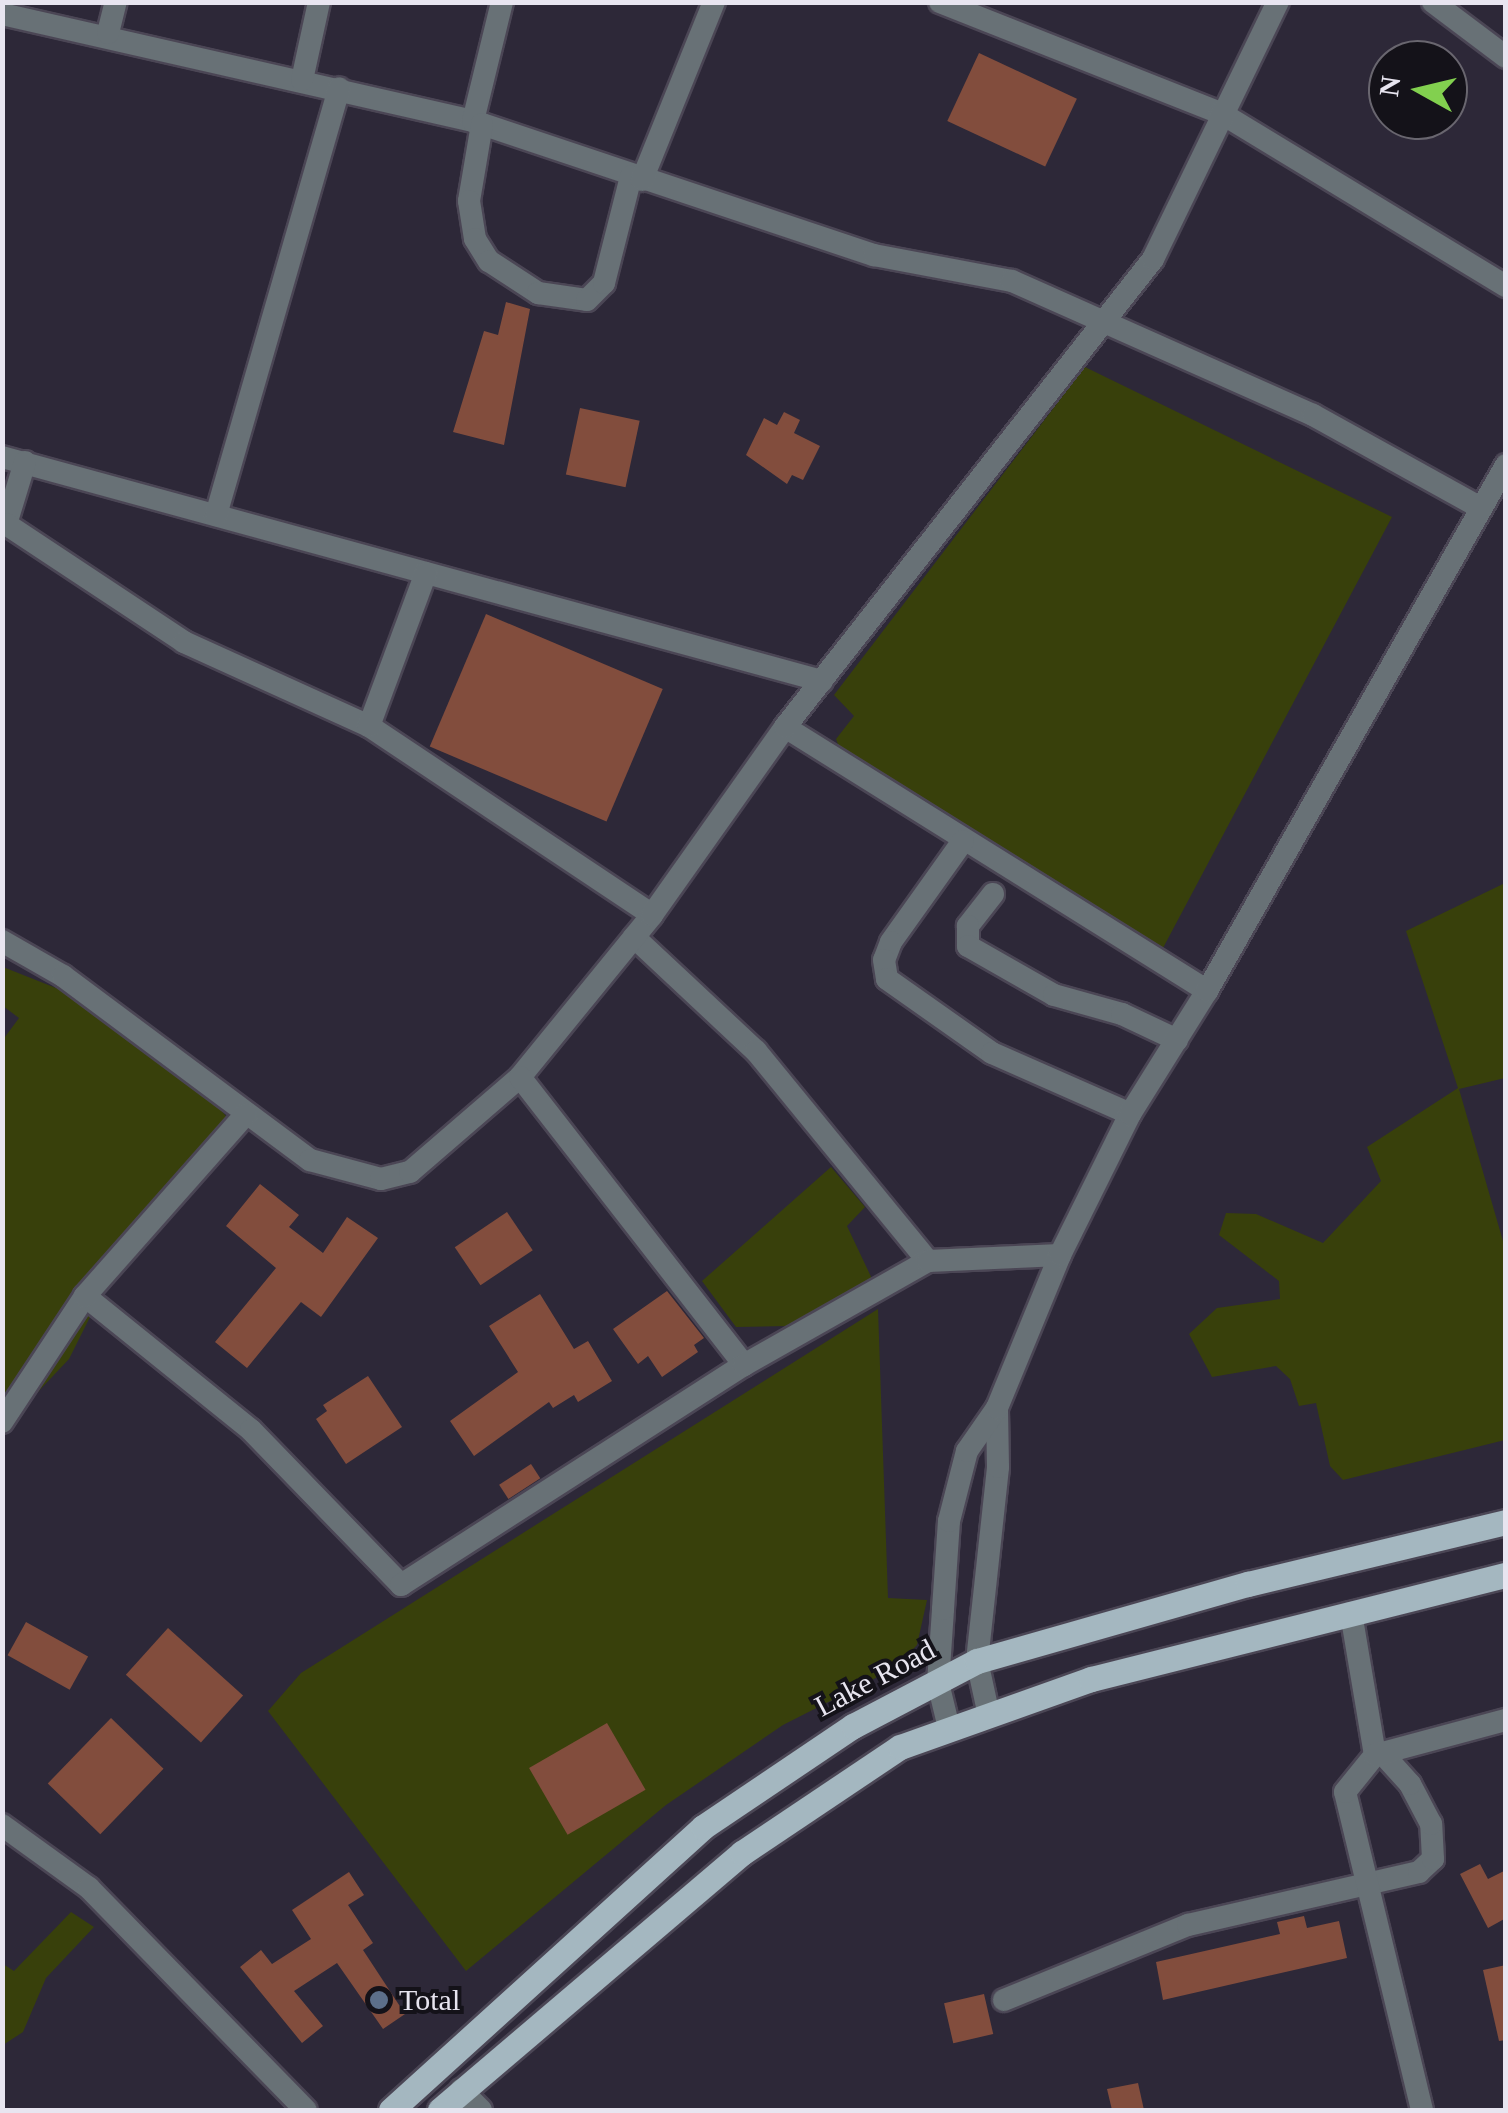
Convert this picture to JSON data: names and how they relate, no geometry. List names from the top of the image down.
{
  "streets": {
    "main road": ["Lake Road"]
  },
  "places": ["Total"],
  "north": "left"
}
